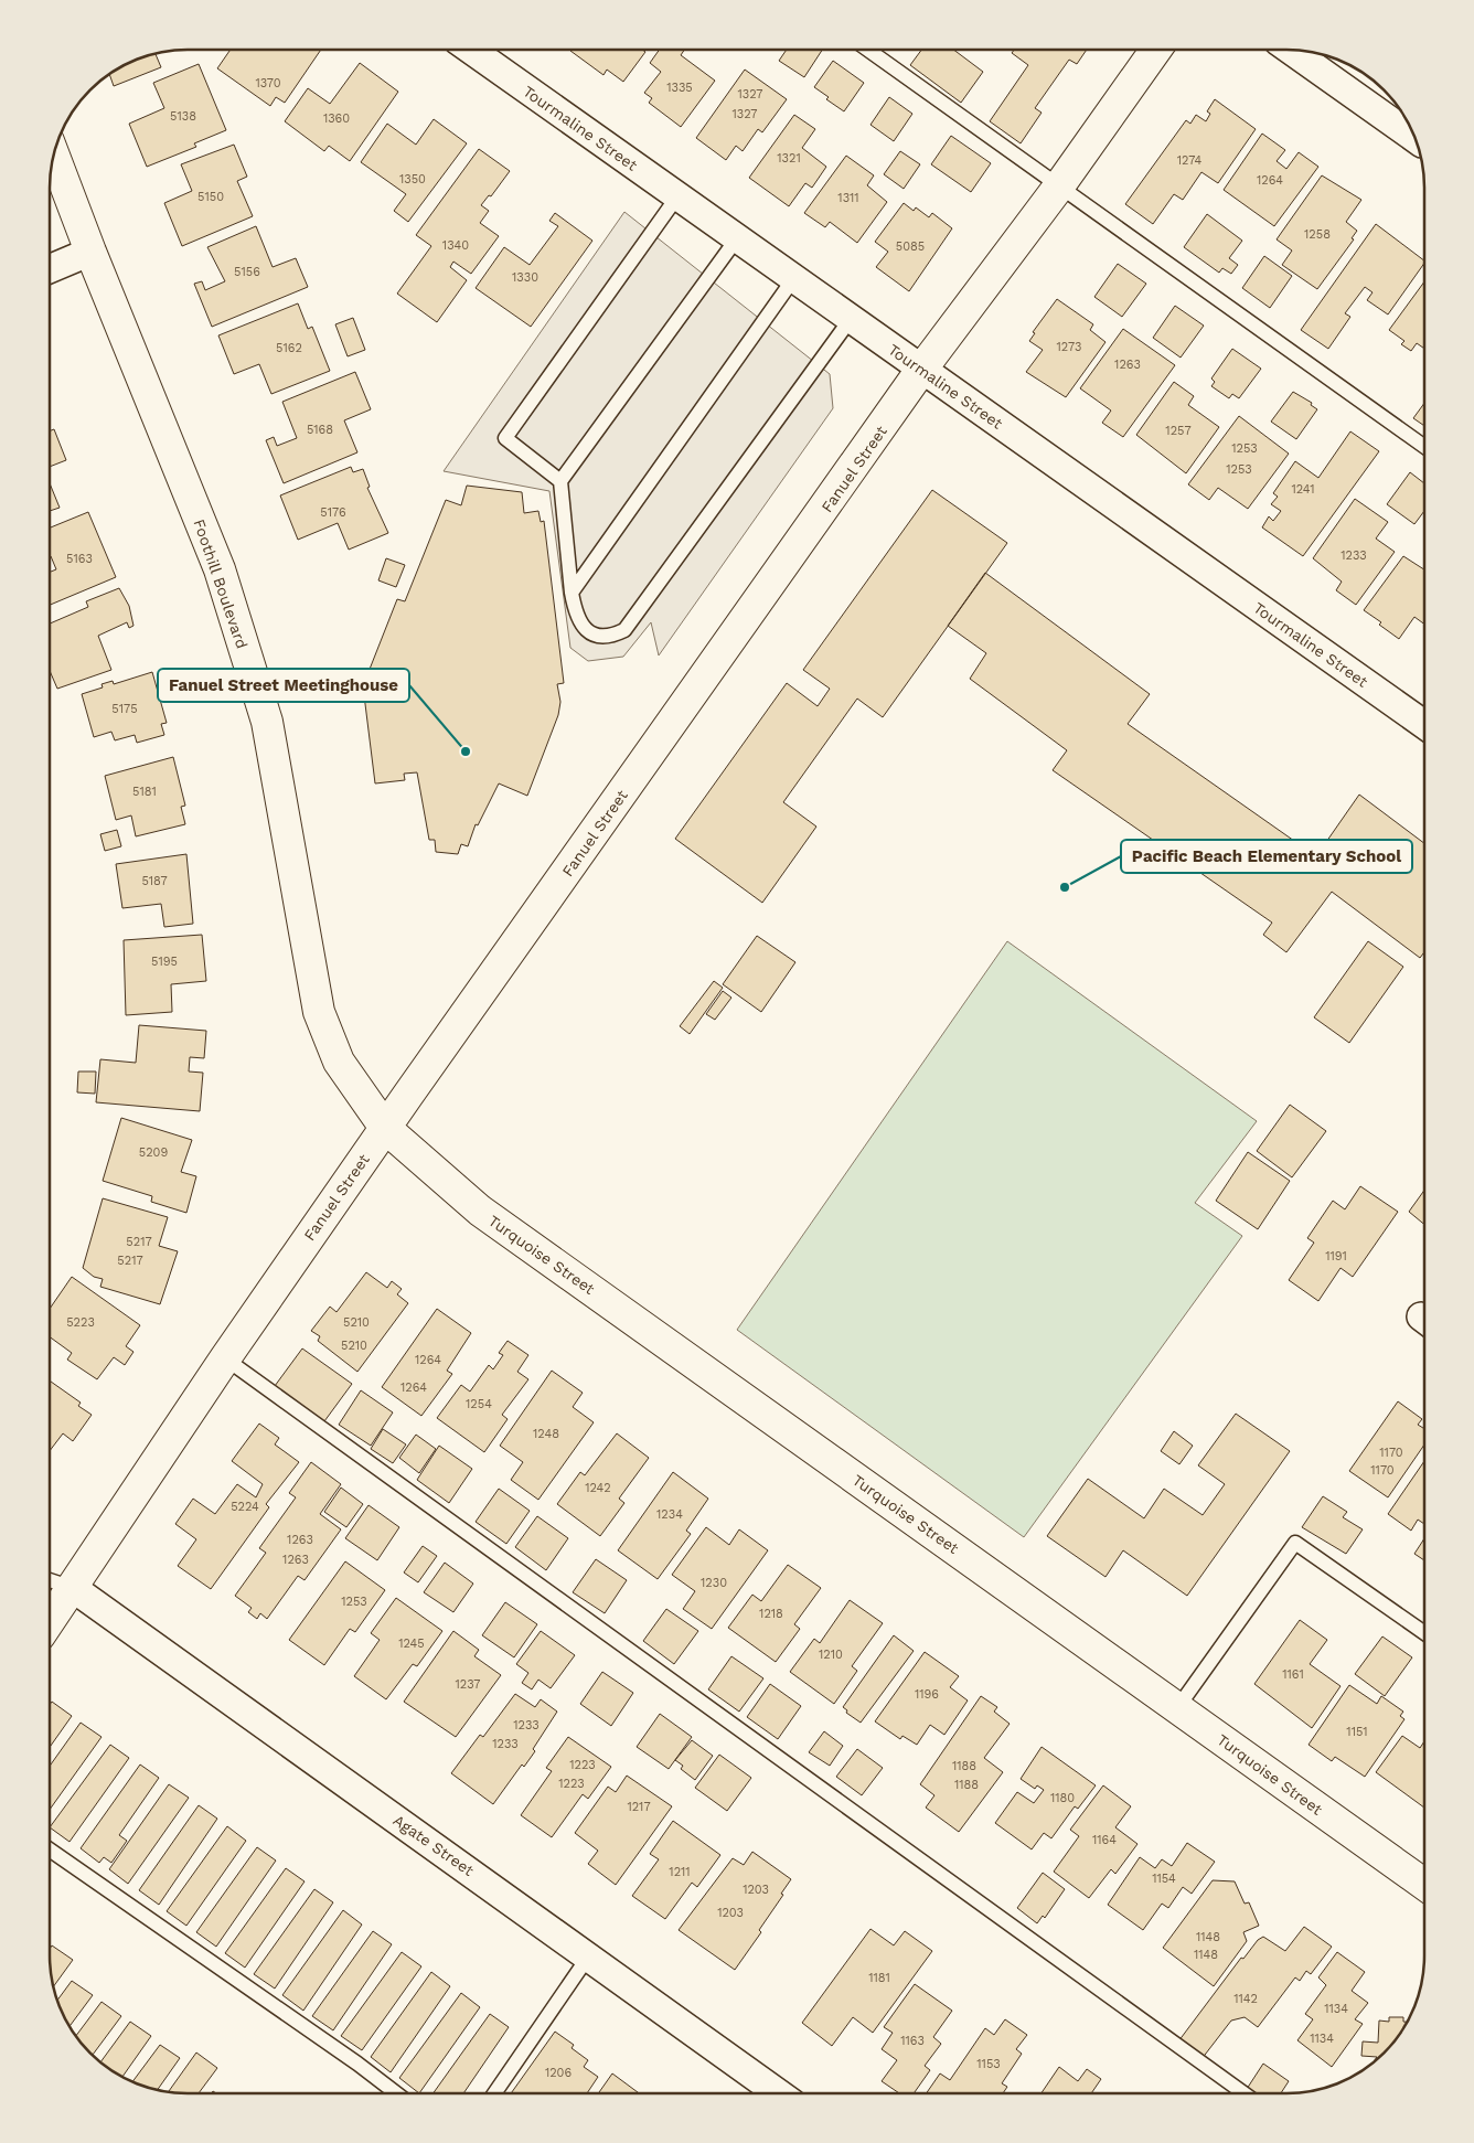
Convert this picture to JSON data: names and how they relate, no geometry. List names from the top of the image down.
{
  "streets": {
    "main road": ["Fanuel Street", "Foothill Boulevard", "Turquoise Street"],
    "street": ["Tourmaline Street", "Agate Street"]
  },
  "crossings": [
    ["Tourmaline Street", "Fanuel Street"],
    ["Fanuel Street", "Foothill Boulevard"],
    ["Fanuel Street", "Turquoise Street"],
    ["Fanuel Street", "Agate Street"],
    ["Foothill Boulevard", "Turquoise Street"]
  ],
  "places": ["Fanuel Street Meetinghouse", "Pacific Beach Elementary School"],
  "house_numbers": [
    "1370",
    "1335",
    "1327",
    "1327",
    "5138",
    "1360",
    "1321",
    "1274",
    "1350",
    "1264",
    "5150",
    "1311",
    "1258",
    "1340",
    "5085",
    "5156",
    "1330",
    "1273",
    "5162",
    "1263",
    "5168",
    "1257",
    "1253",
    "1253",
    "1241",
    "5176",
    "1233",
    "5163",
    "5175",
    "5181",
    "5187",
    "5195",
    "5209",
    "5217",
    "1191",
    "5217",
    "5223",
    "5210",
    "5210",
    "1264",
    "1264",
    "1254",
    "1248",
    "1170",
    "1170",
    "1242",
    "5224",
    "1234",
    "1263",
    "1263",
    "1230",
    "1253",
    "1218",
    "1245",
    "1210",
    "1161",
    "1237",
    "1196",
    "1233",
    "1151",
    "1233",
    "1223",
    "1188",
    "1223",
    "1188",
    "1180",
    "1217",
    "1164",
    "1211",
    "1154",
    "1203",
    "1203",
    "1148",
    "1148",
    "1181",
    "1142",
    "1134",
    "1134",
    "1163",
    "1153",
    "1206"
  ]
}
